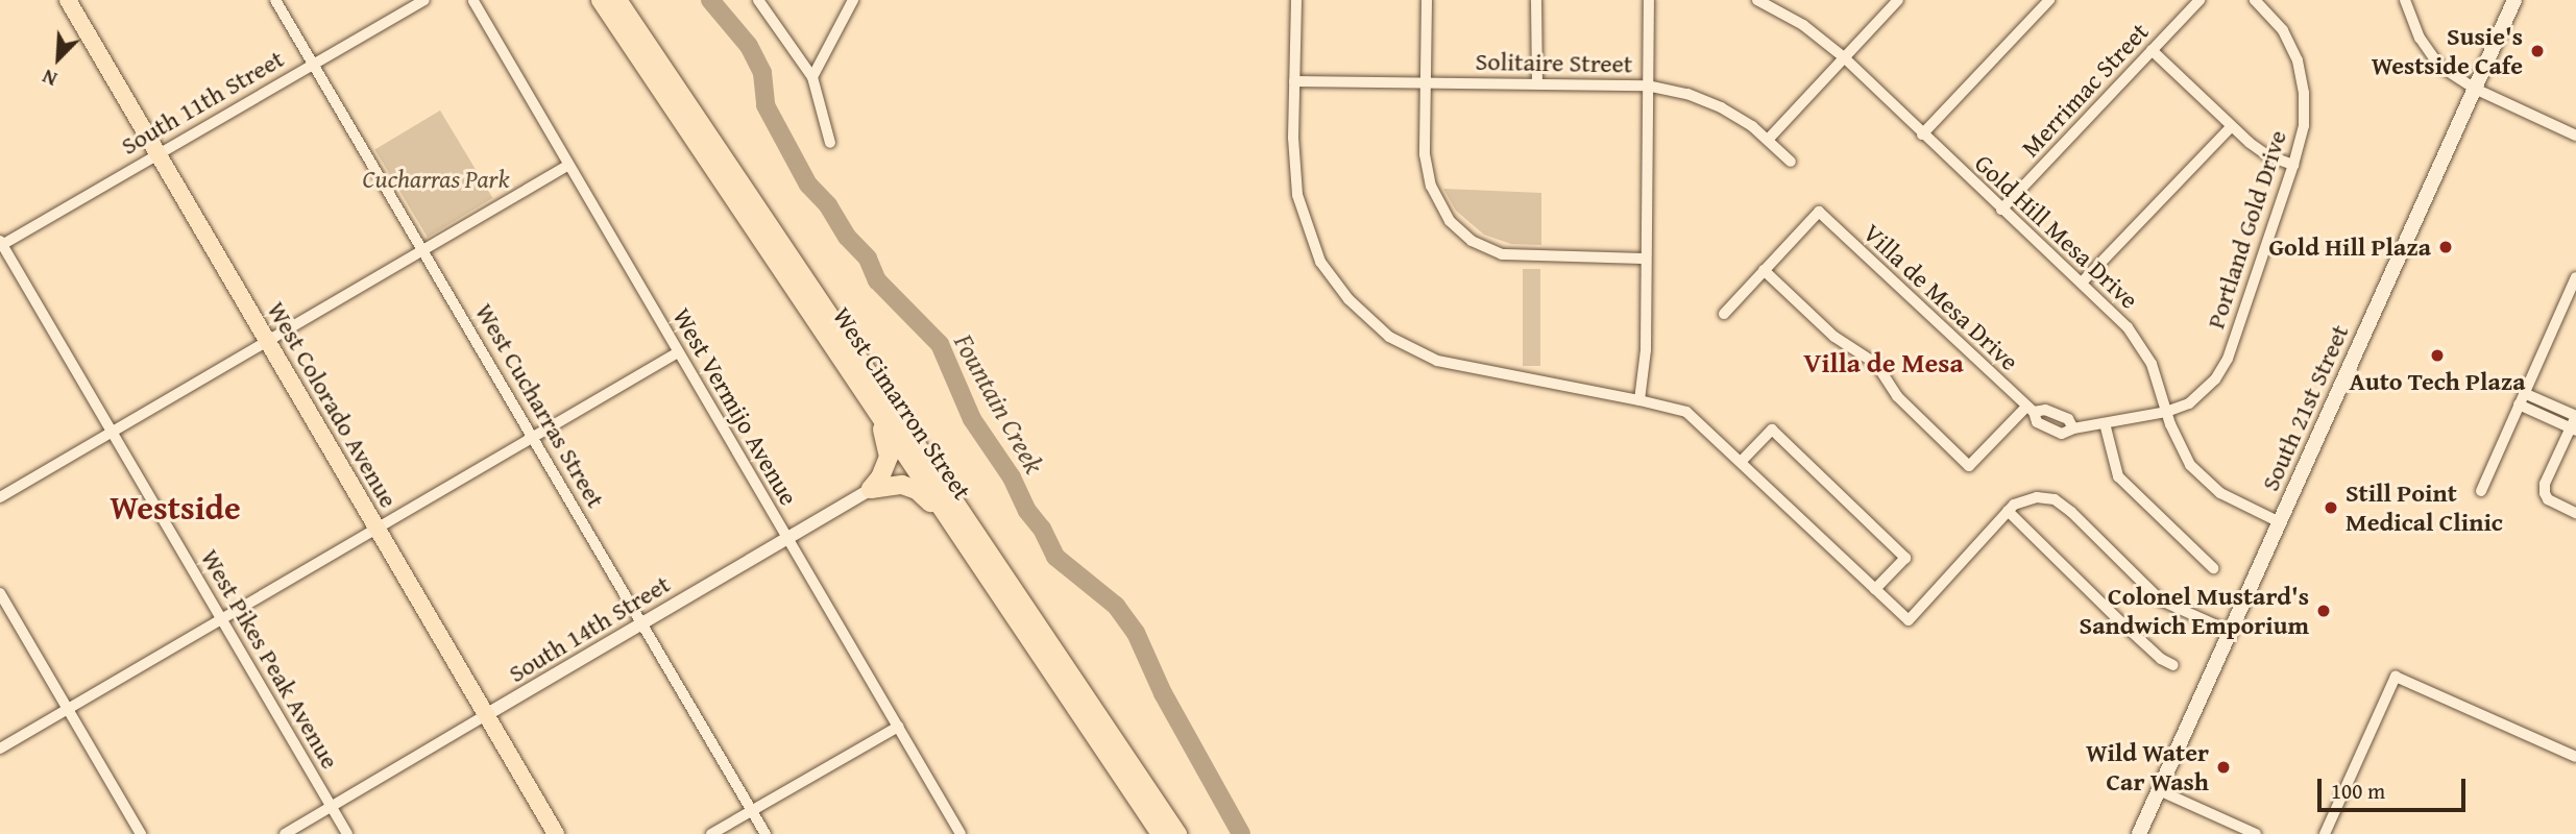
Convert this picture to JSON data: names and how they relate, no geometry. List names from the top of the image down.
{
  "streets": {
    "highway": ["West Cimarron Street"],
    "main road": ["West Colorado Avenue", "South 21st Street"],
    "street": [
      "Solitaire Street",
      "Merrimac Street",
      "South 11th Street",
      "Portland Gold Drive",
      "Gold Hill Mesa Drive",
      "Villa de Mesa Drive",
      "West Cucharras Street",
      "West Vermijo Avenue",
      "South 14th Street",
      "West Pikes Peak Avenue"
    ]
  },
  "crossings": [
    ["Merrimac Street", "Gold Hill Mesa Drive"],
    ["South 11th Street", "West Colorado Avenue"],
    ["South 11th Street", "West Cucharras Street"],
    ["South 11th Street", "West Pikes Peak Avenue"],
    ["Portland Gold Drive", "Gold Hill Mesa Drive"],
    ["Portland Gold Drive", "Villa de Mesa Drive"],
    ["Gold Hill Mesa Drive", "Villa de Mesa Drive"],
    ["Gold Hill Mesa Drive", "South 21st Street"],
    ["West Colorado Avenue", "South 14th Street"],
    ["West Cucharras Street", "South 14th Street"],
    ["West Vermijo Avenue", "South 14th Street"],
    ["South 14th Street", "West Pikes Peak Avenue"]
  ],
  "districts": ["Villa de Mesa", "Westside"],
  "water": ["Fountain Creek"],
  "parks": ["Cucharras Park"],
  "places": [
    "Susie's Westside Cafe",
    "Gold Hill Plaza",
    "Auto Tech Plaza",
    "Still Point Medical Clinic",
    "Colonel Mustard's Sandwich Emporium",
    "Wild Water Car Wash"
  ],
  "scale_bar": "100 m",
  "north": "bottom left"
}
